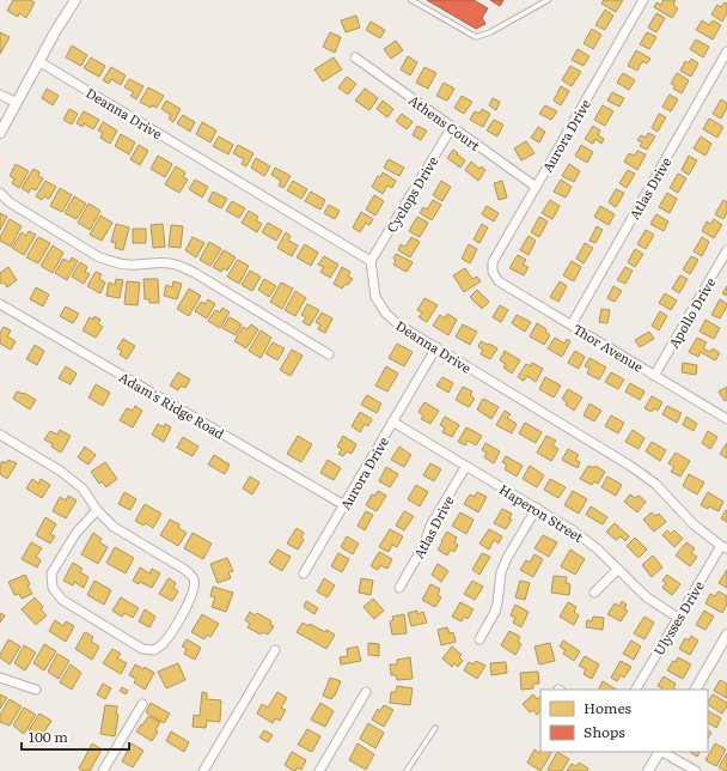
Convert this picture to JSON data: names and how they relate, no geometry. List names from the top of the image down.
{
  "streets": {
    "street": [
      "Deanna Drive",
      "Athens Court",
      "Aurora Drive",
      "Atlas Drive",
      "Cyclops Drive",
      "Apollo Drive",
      "Thor Avenue",
      "Adam's Ridge Road",
      "Haperon Street",
      "Ulysses Drive"
    ]
  },
  "crossings": [
    ["Deanna Drive", "Aurora Drive"],
    ["Deanna Drive", "Cyclops Drive"],
    ["Deanna Drive", "Ulysses Drive"],
    ["Athens Court", "Aurora Drive"],
    ["Athens Court", "Cyclops Drive"],
    ["Aurora Drive", "Thor Avenue"],
    ["Aurora Drive", "Adam's Ridge Road"],
    ["Aurora Drive", "Haperon Street"],
    ["Atlas Drive", "Thor Avenue"],
    ["Atlas Drive", "Haperon Street"],
    ["Apollo Drive", "Thor Avenue"],
    ["Haperon Street", "Ulysses Drive"]
  ],
  "legend": ["Homes", "Shops"],
  "scale_bar": "100 m"
}
